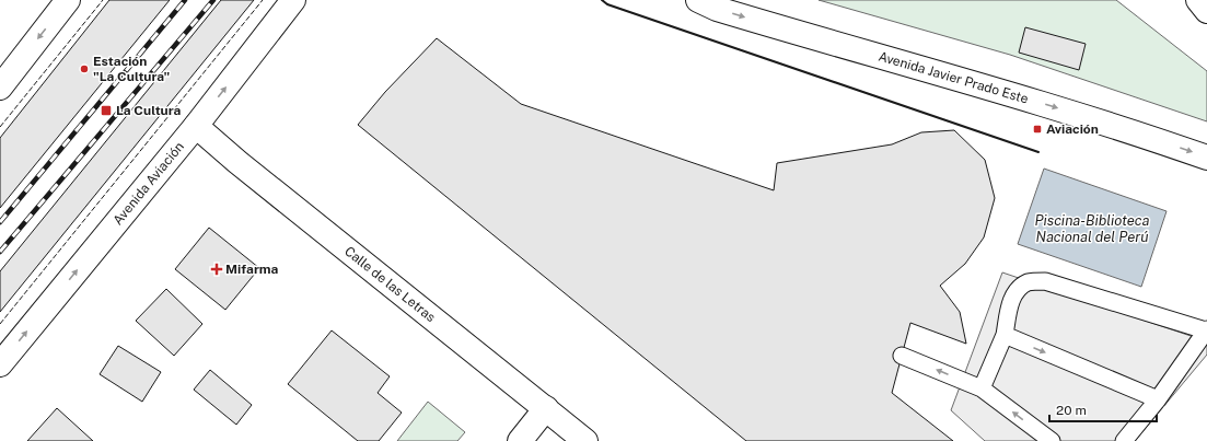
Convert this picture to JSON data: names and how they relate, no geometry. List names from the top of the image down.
{
  "streets": {
    "main road": ["Avenida Javier Prado Este", "Avenida Aviación", "Calle de las Letras"]
  },
  "crossings": [
    ["Avenida Aviación", "Calle de las Letras"]
  ],
  "one_way": ["Avenida Javier Prado Este", "Avenida Aviación"],
  "water": ["Piscina-Biblioteca Nacional del Perú"],
  "places": {
    "other": ["Estación \"La Cultura\""],
    "transit": ["La Cultura", "Aviación"],
    "health": ["Mifarma"]
  },
  "scale_bar": "20 m"
}
